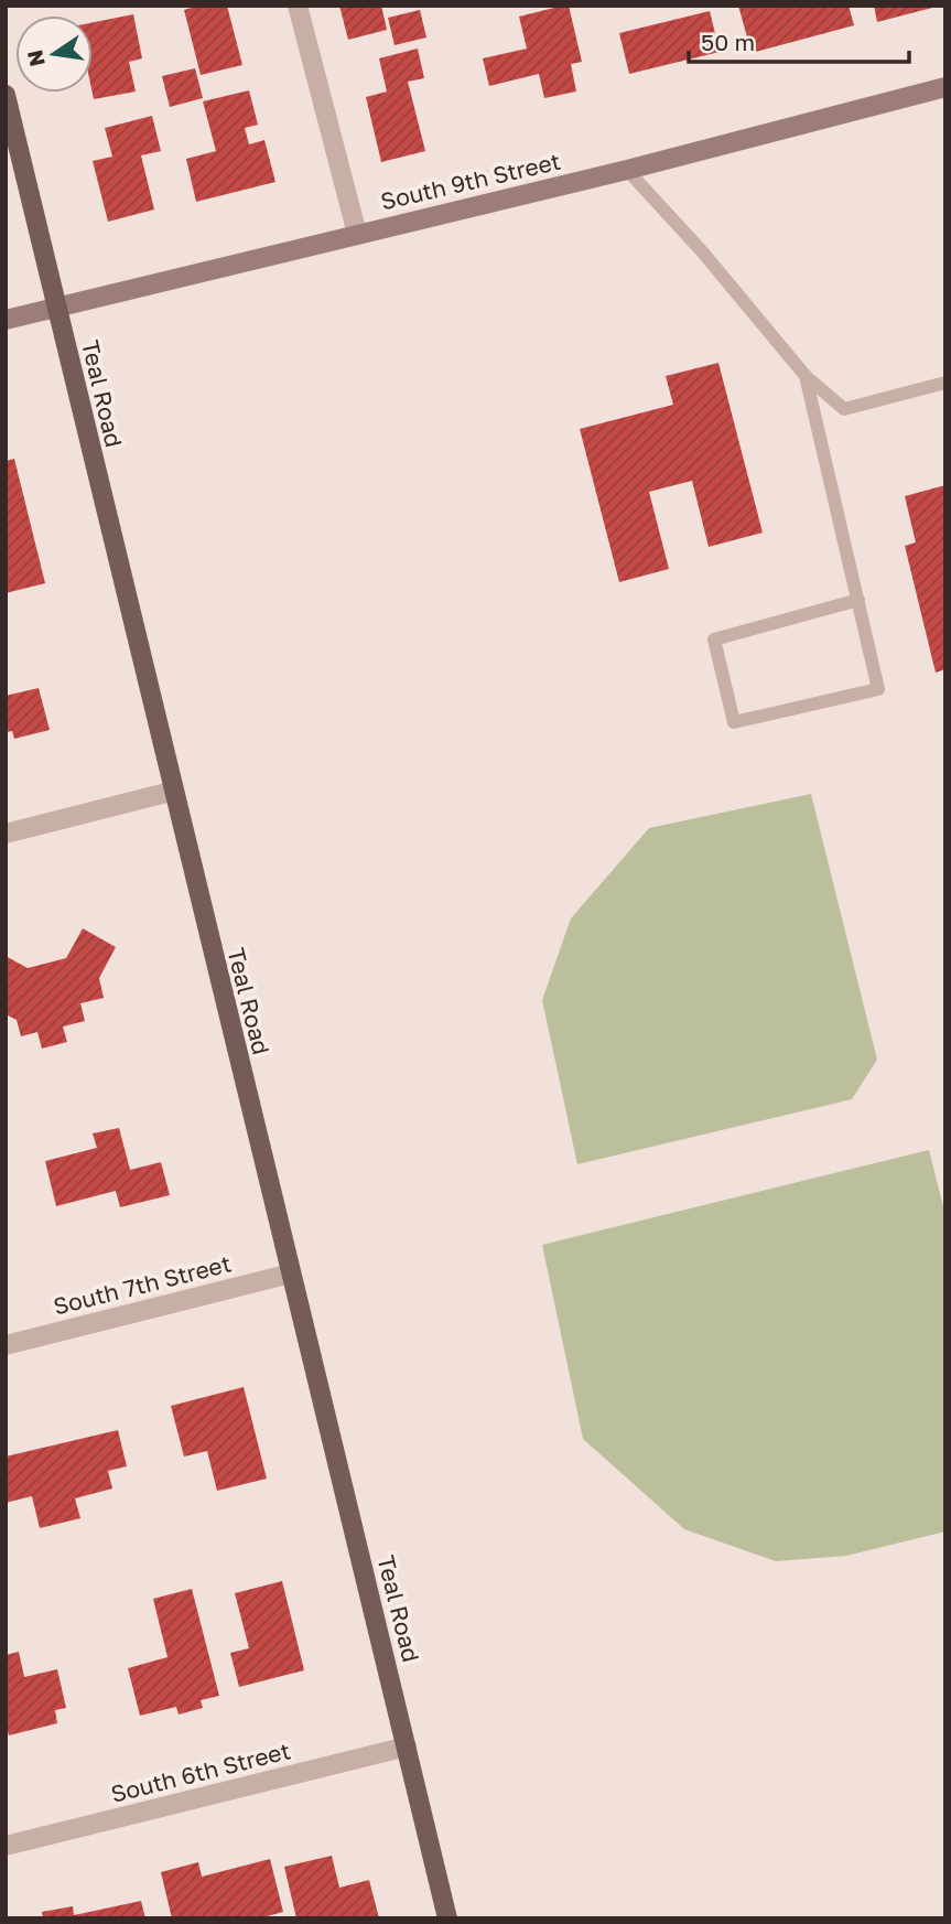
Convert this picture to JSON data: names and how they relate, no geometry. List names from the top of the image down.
{
  "streets": {
    "main road": ["Teal Road"],
    "street": ["South 9th Street", "South 7th Street", "South 6th Street"]
  },
  "crossings": [
    ["South 9th Street", "Teal Road"],
    ["Teal Road", "South 7th Street"],
    ["Teal Road", "South 6th Street"]
  ],
  "scale_bar": "50 m",
  "north": "left"
}
